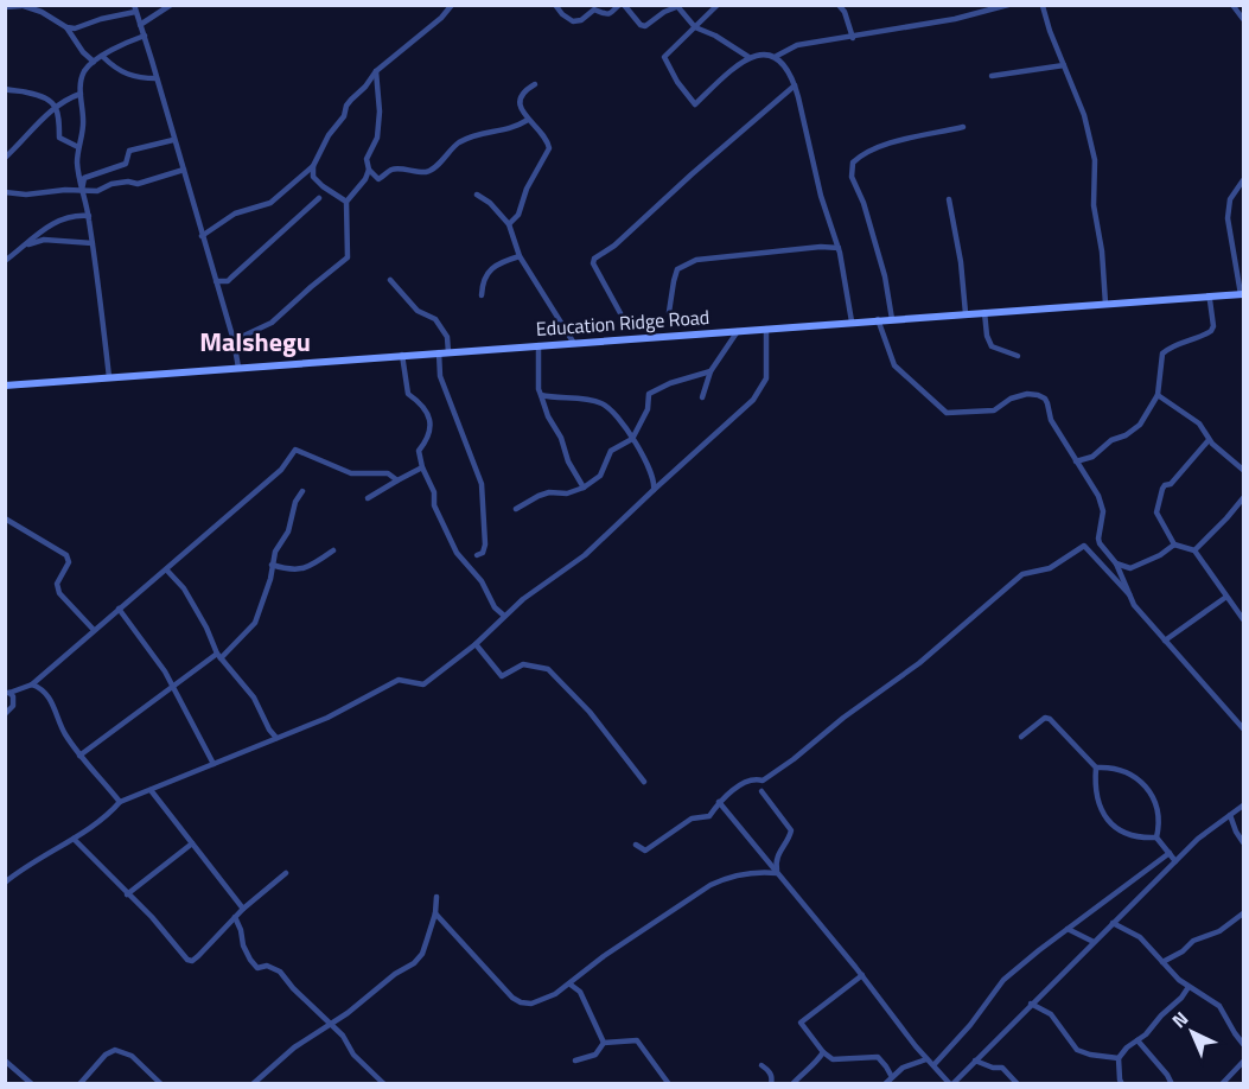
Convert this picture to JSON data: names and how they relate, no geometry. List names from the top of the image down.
{
  "streets": {
    "main road": ["Education Ridge Road"]
  },
  "districts": ["Malshegu"],
  "north": "top left"
}
